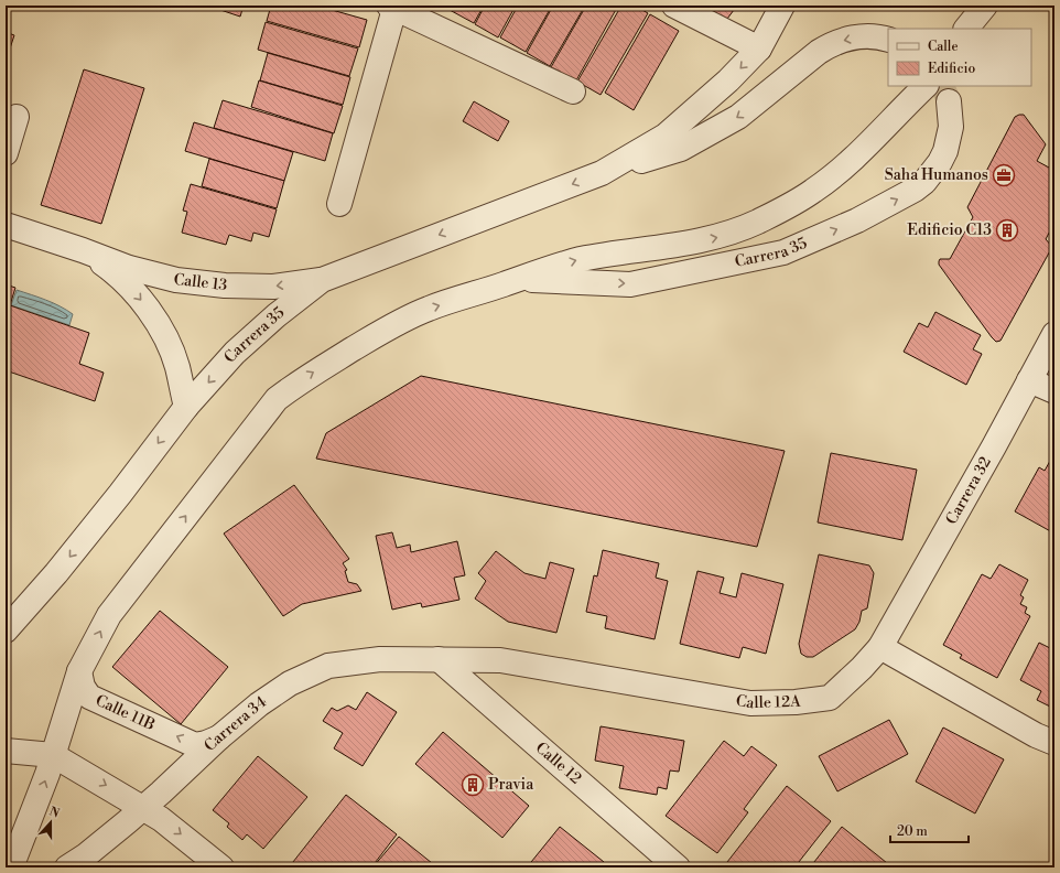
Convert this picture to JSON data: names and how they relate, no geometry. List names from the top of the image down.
{
  "streets": {
    "street": [
      "Carrera 35",
      "Calle 13",
      "Carrera 32",
      "Calle 12A",
      "Calle 11B",
      "Carrera 34",
      "Calle 12"
    ]
  },
  "crossings": [
    ["Carrera 35", "Calle 13"],
    ["Carrera 35", "Calle 11B"],
    ["Carrera 32", "Calle 12A"],
    ["Calle 12A", "Carrera 34"],
    ["Calle 12A", "Calle 12"],
    ["Calle 11B", "Carrera 34"],
    ["Carrera 34", "Calle 12"]
  ],
  "places": {
    "office": ["Saha Humanos"],
    "building": ["Edificio C13", "Pravia"]
  },
  "legend": ["Calle", "Edificio"],
  "scale_bar": "20 m",
  "north": "top"
}
